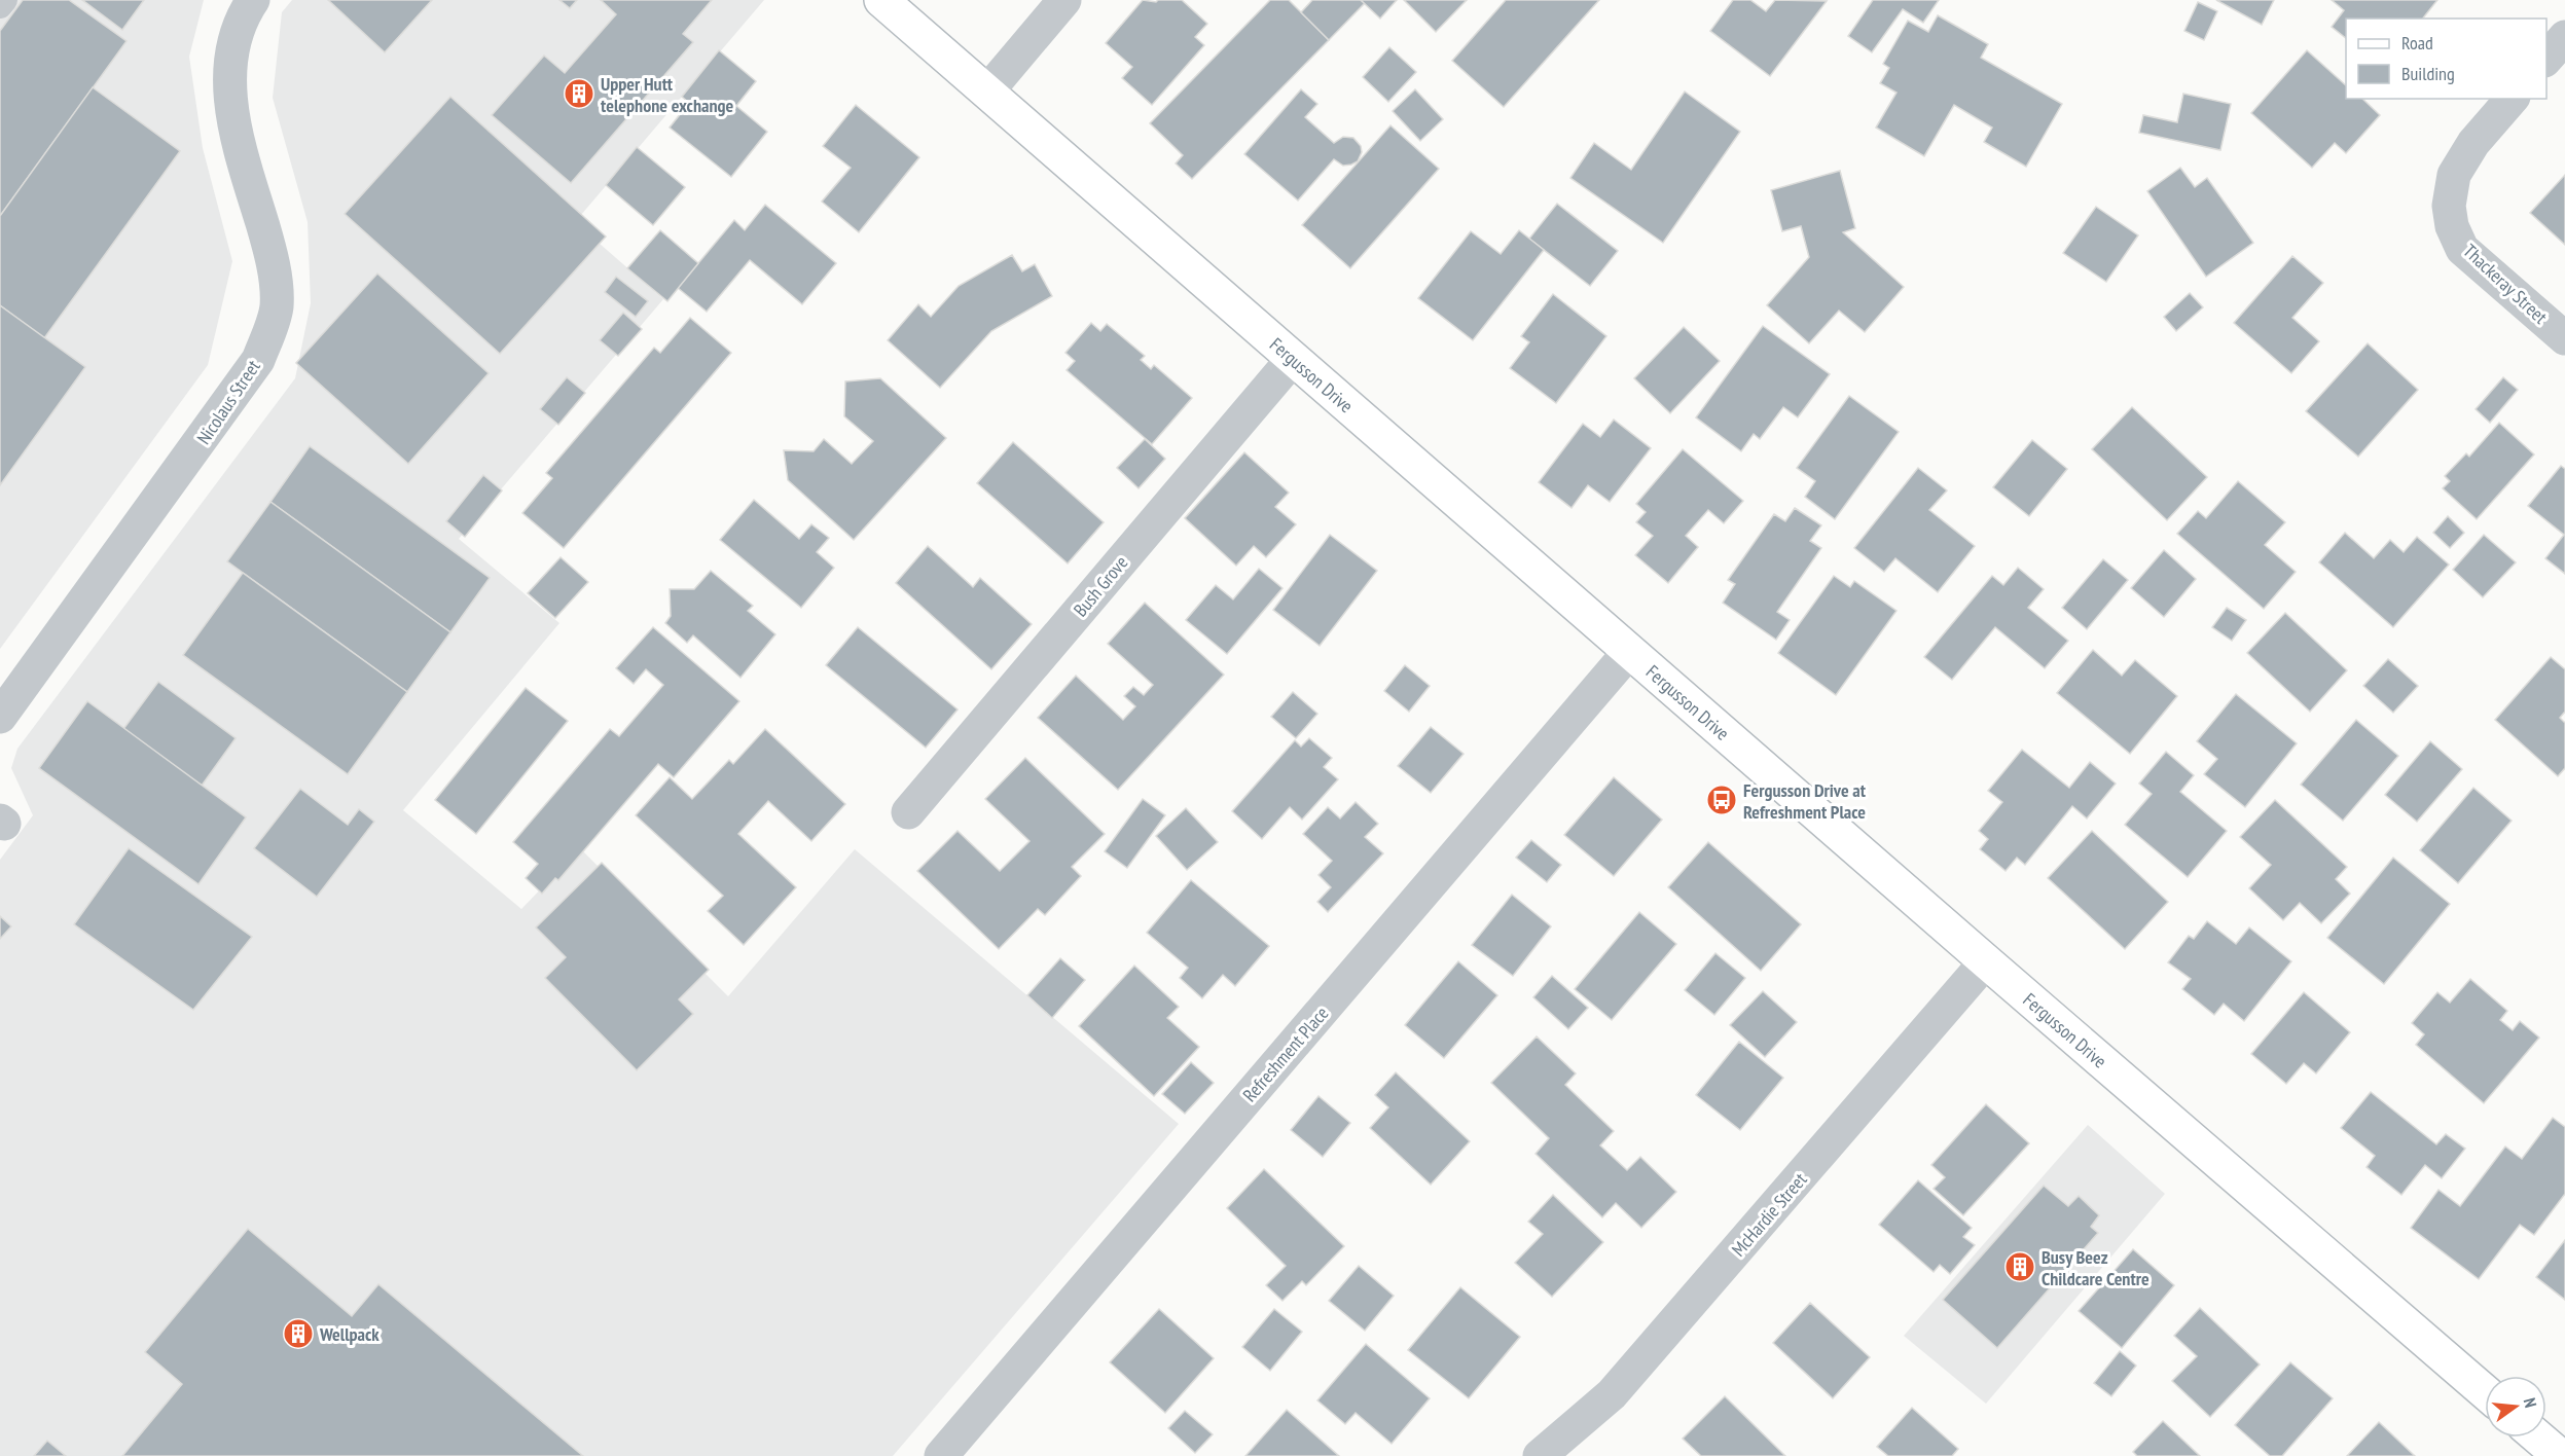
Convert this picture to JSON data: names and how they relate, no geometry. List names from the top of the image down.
{
  "streets": {
    "main road": ["Fergusson Drive"],
    "street": [
      "Thackeray Street",
      "Nicolaus Street",
      "Bush Grove",
      "Refreshment Place",
      "McHardie Street"
    ]
  },
  "crossings": [
    ["Fergusson Drive", "Bush Grove"],
    ["Fergusson Drive", "Refreshment Place"],
    ["Fergusson Drive", "McHardie Street"]
  ],
  "places": {
    "building": ["Upper Hutt telephone exchange", "Busy Beez Childcare Centre", "Wellpack"],
    "bus stop": ["Fergusson Drive at Refreshment Place"]
  },
  "legend": ["Road", "Building"],
  "north": "right"
}
